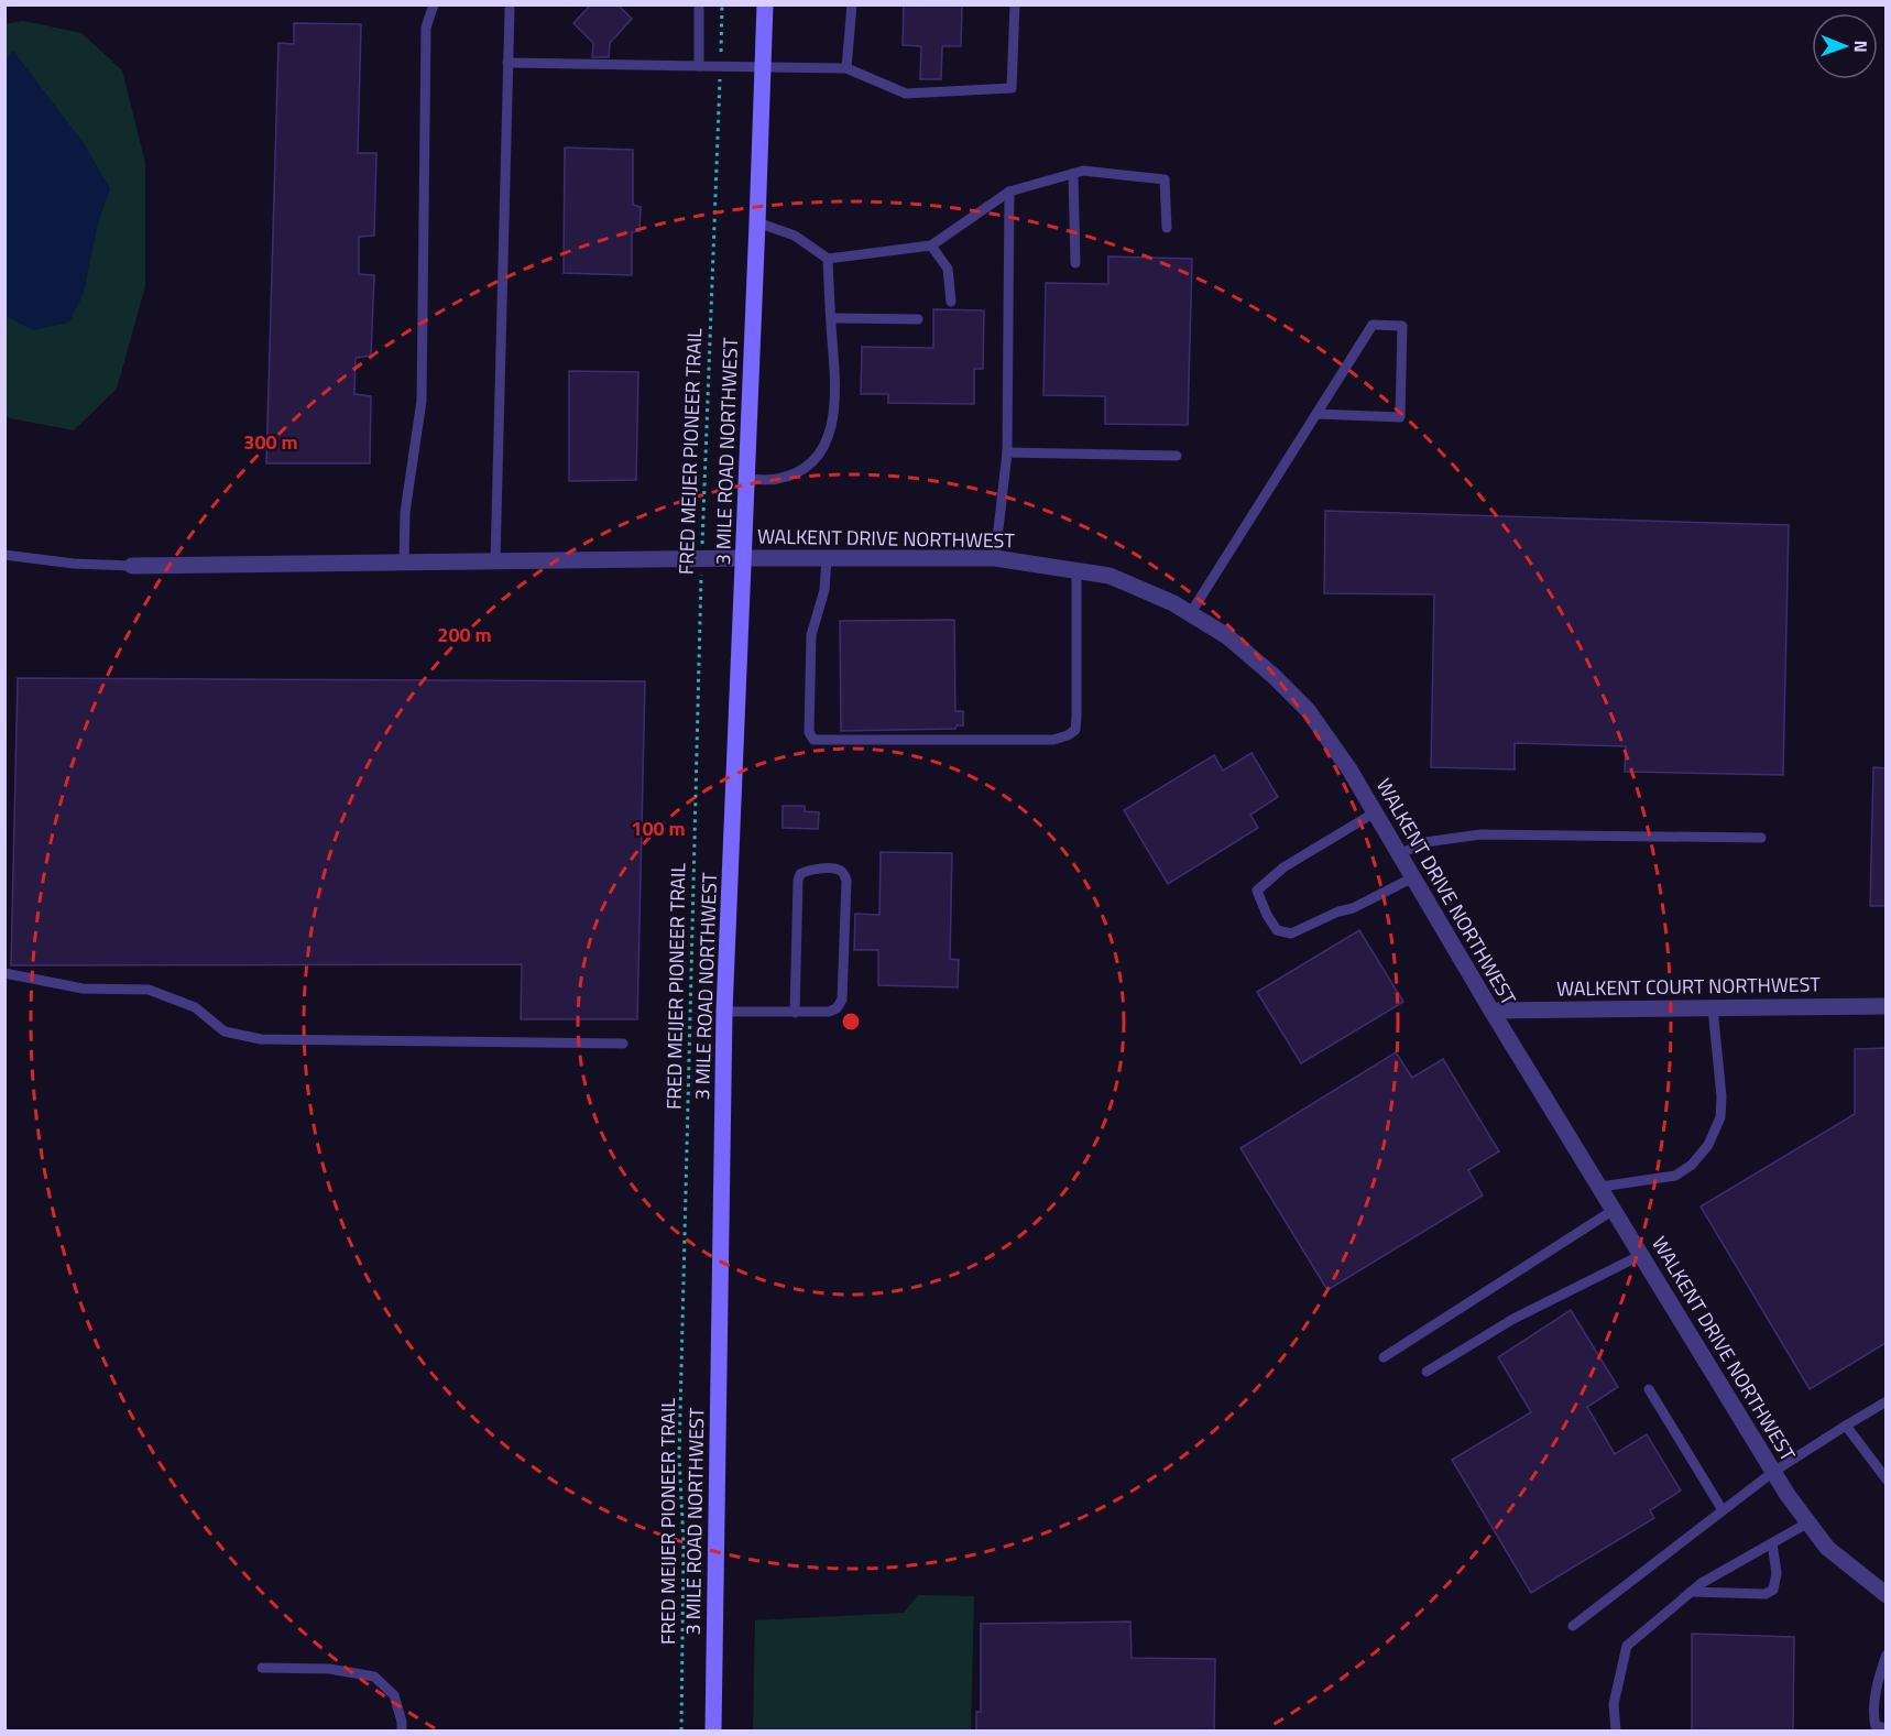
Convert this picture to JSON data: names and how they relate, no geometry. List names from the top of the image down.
{
  "streets": {
    "main road": ["3 MILE ROAD NORTHWEST"],
    "street": ["WALKENT DRIVE NORTHWEST", "WALKENT COURT NORTHWEST"],
    "path": ["FRED MEIJER PIONEER TRAIL"]
  },
  "crossings": [
    ["FRED MEIJER PIONEER TRAIL", "WALKENT DRIVE NORTHWEST"],
    ["3 MILE ROAD NORTHWEST", "WALKENT DRIVE NORTHWEST"],
    ["WALKENT DRIVE NORTHWEST", "WALKENT COURT NORTHWEST"]
  ],
  "north": "right",
  "rings": ["300 m", "200 m", "100 m"]
}
